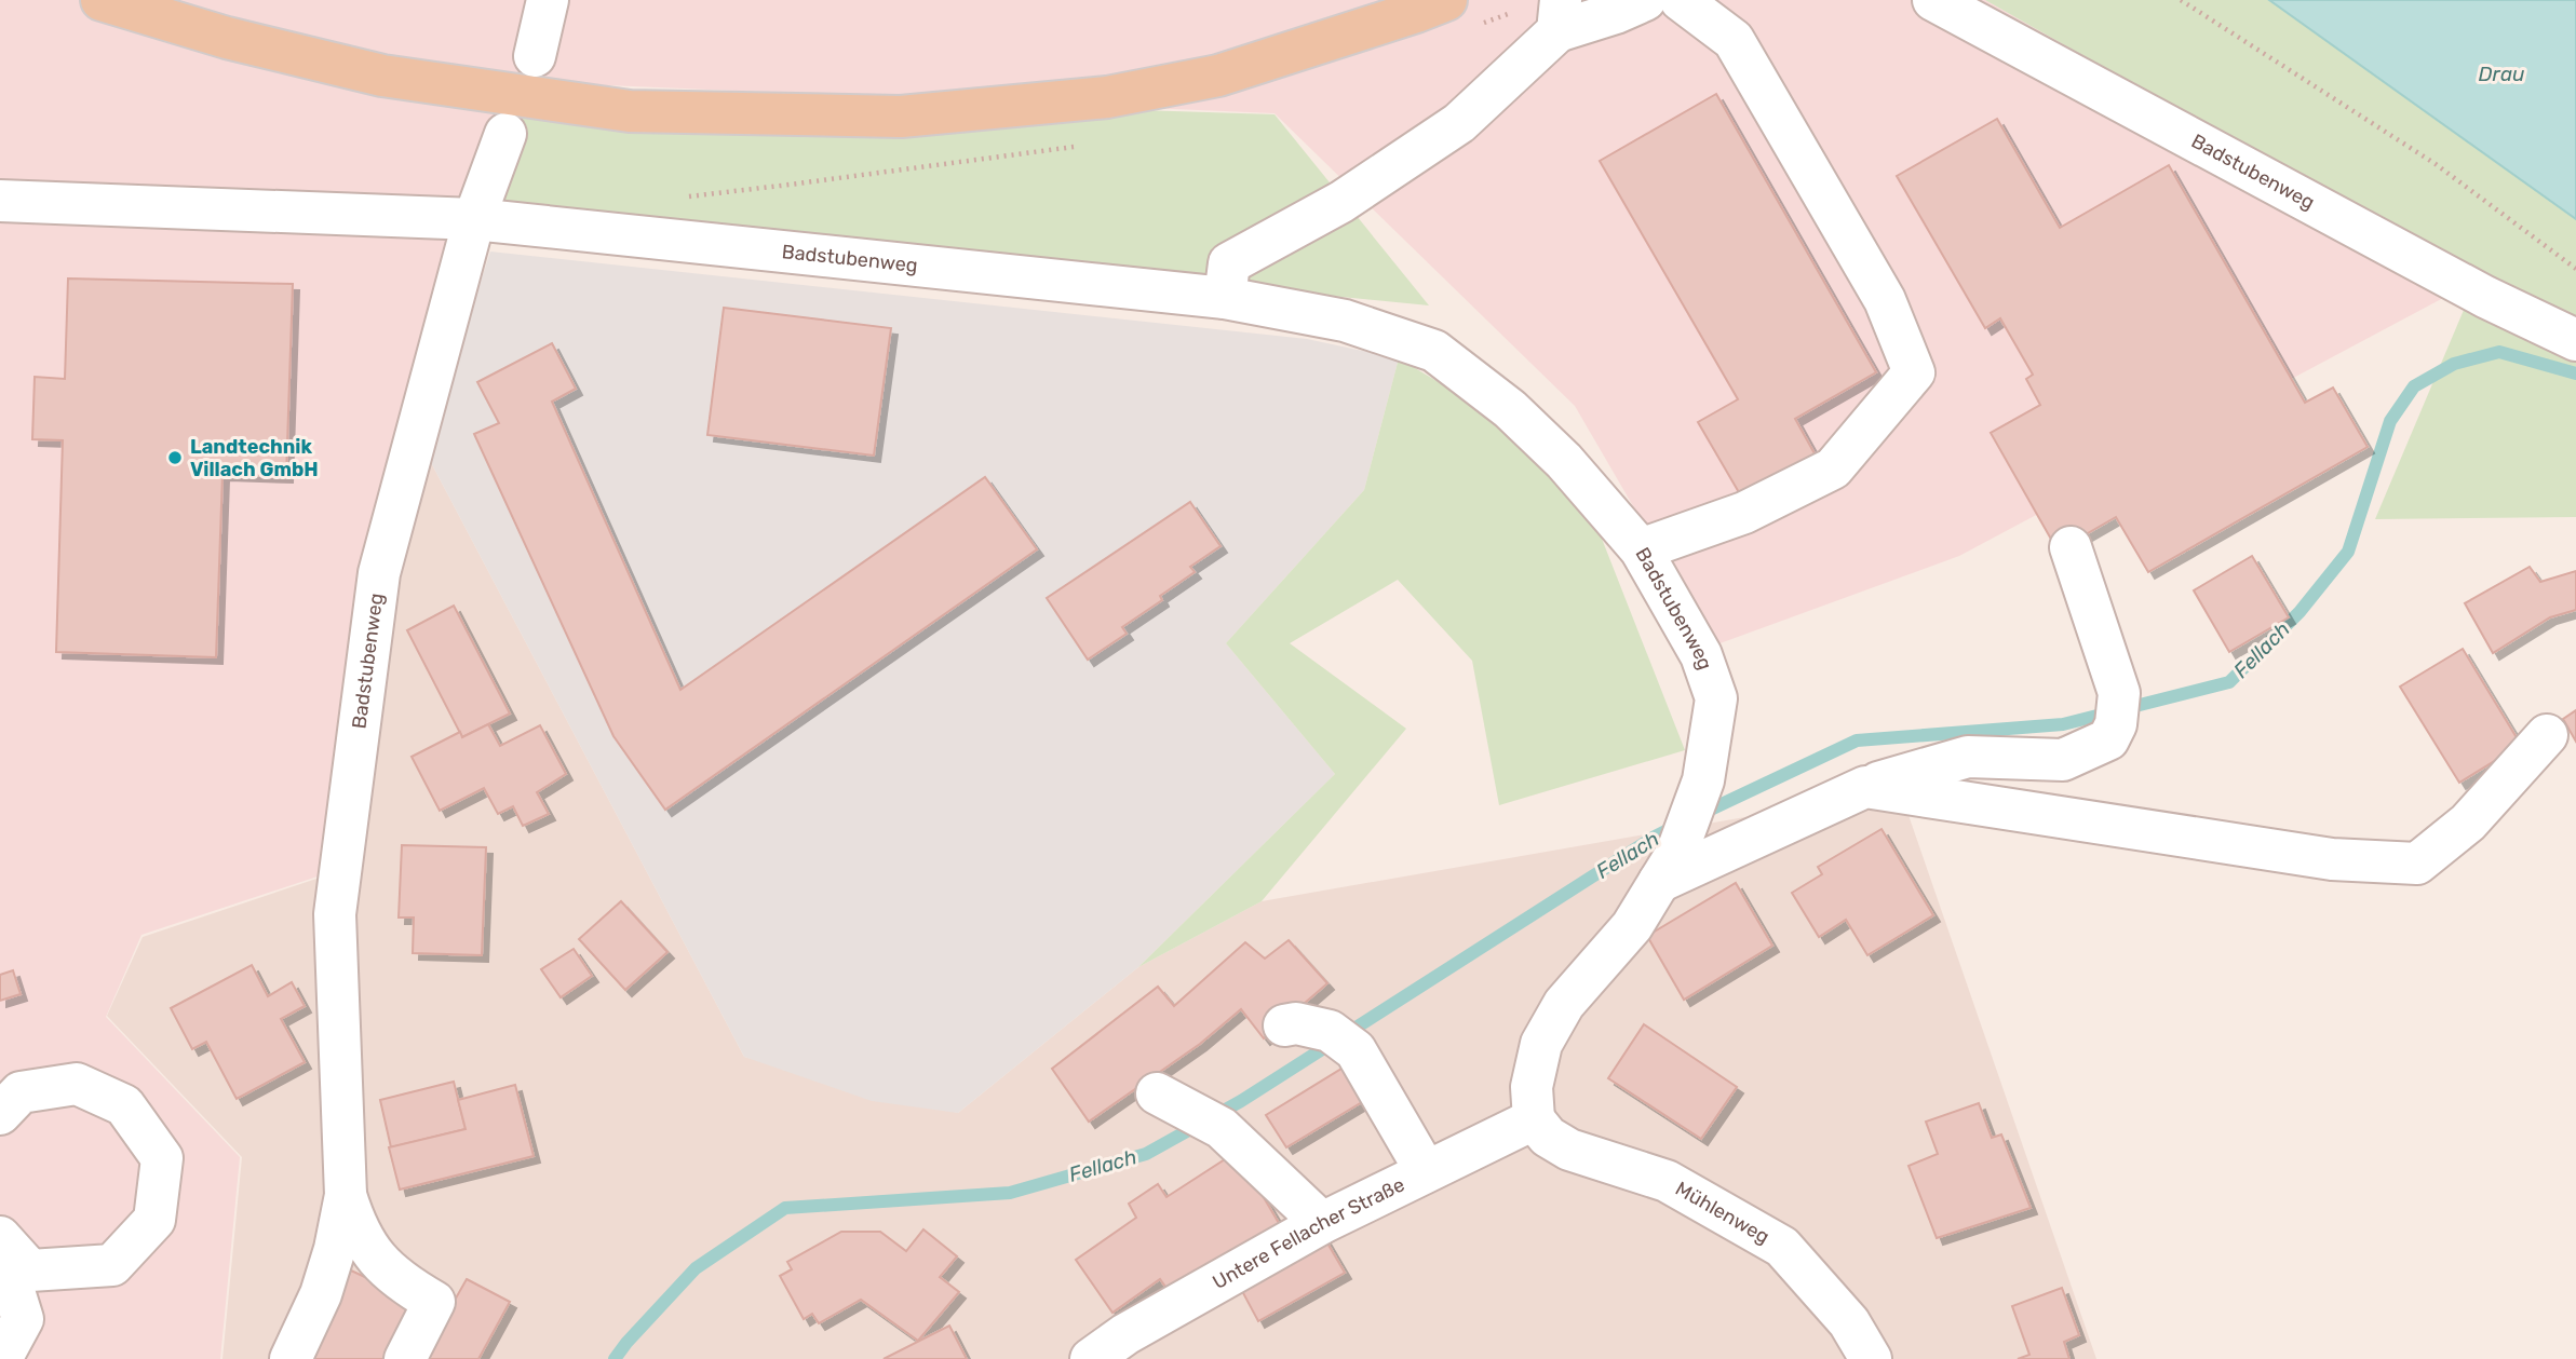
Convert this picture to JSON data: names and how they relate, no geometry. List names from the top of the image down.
{
  "streets": {
    "street": ["Badstubenweg", "Mühlenweg", "Untere Fellacher Straße"]
  },
  "crossings": [
    ["Badstubenweg", "Mühlenweg"],
    ["Badstubenweg", "Untere Fellacher Straße"],
    ["Mühlenweg", "Untere Fellacher Straße"]
  ],
  "water": ["Drau", "Fellach"],
  "places": ["Landtechnik Villach GmbH"]
}
